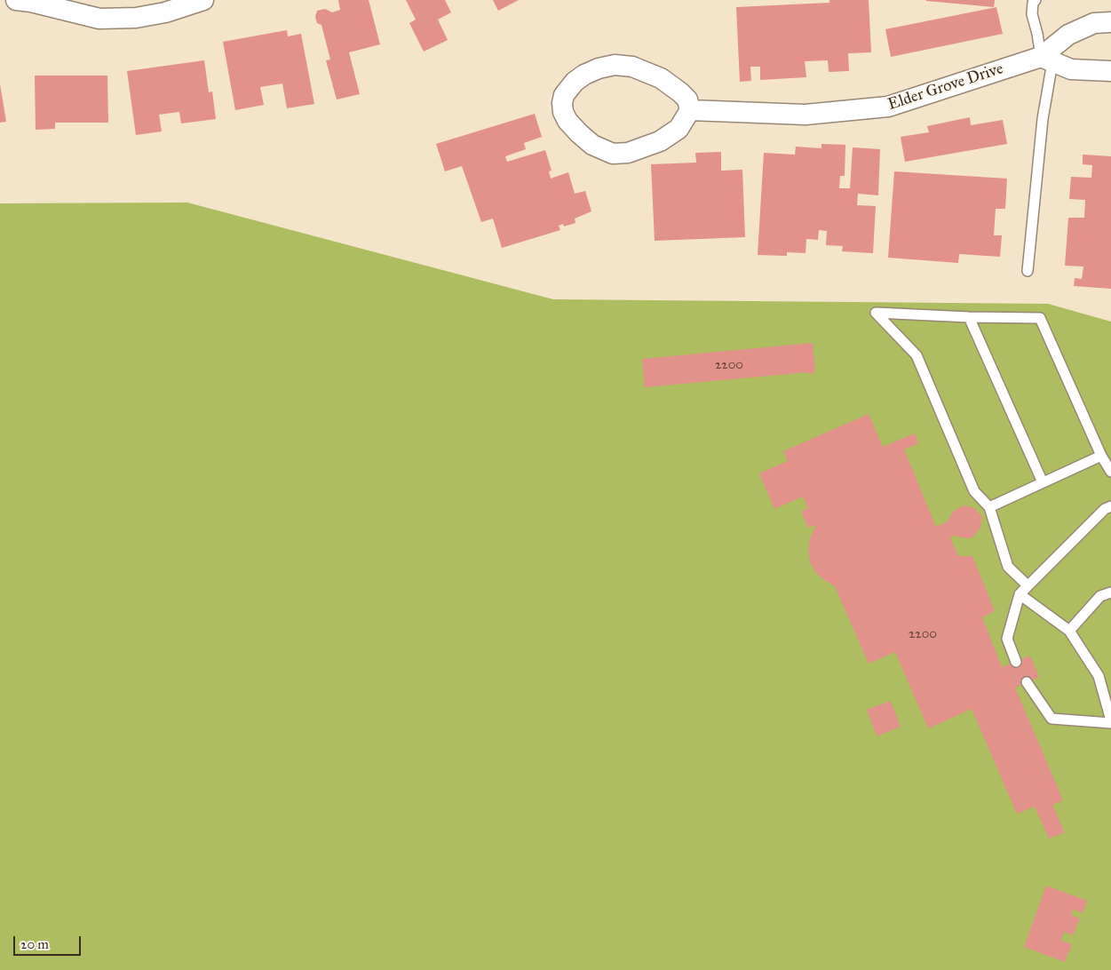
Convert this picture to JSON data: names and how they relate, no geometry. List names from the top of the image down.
{
  "streets": {
    "street": ["Elder Grove Drive"]
  },
  "house_numbers": ["2200", "2200"],
  "scale_bar": "20 m"
}
